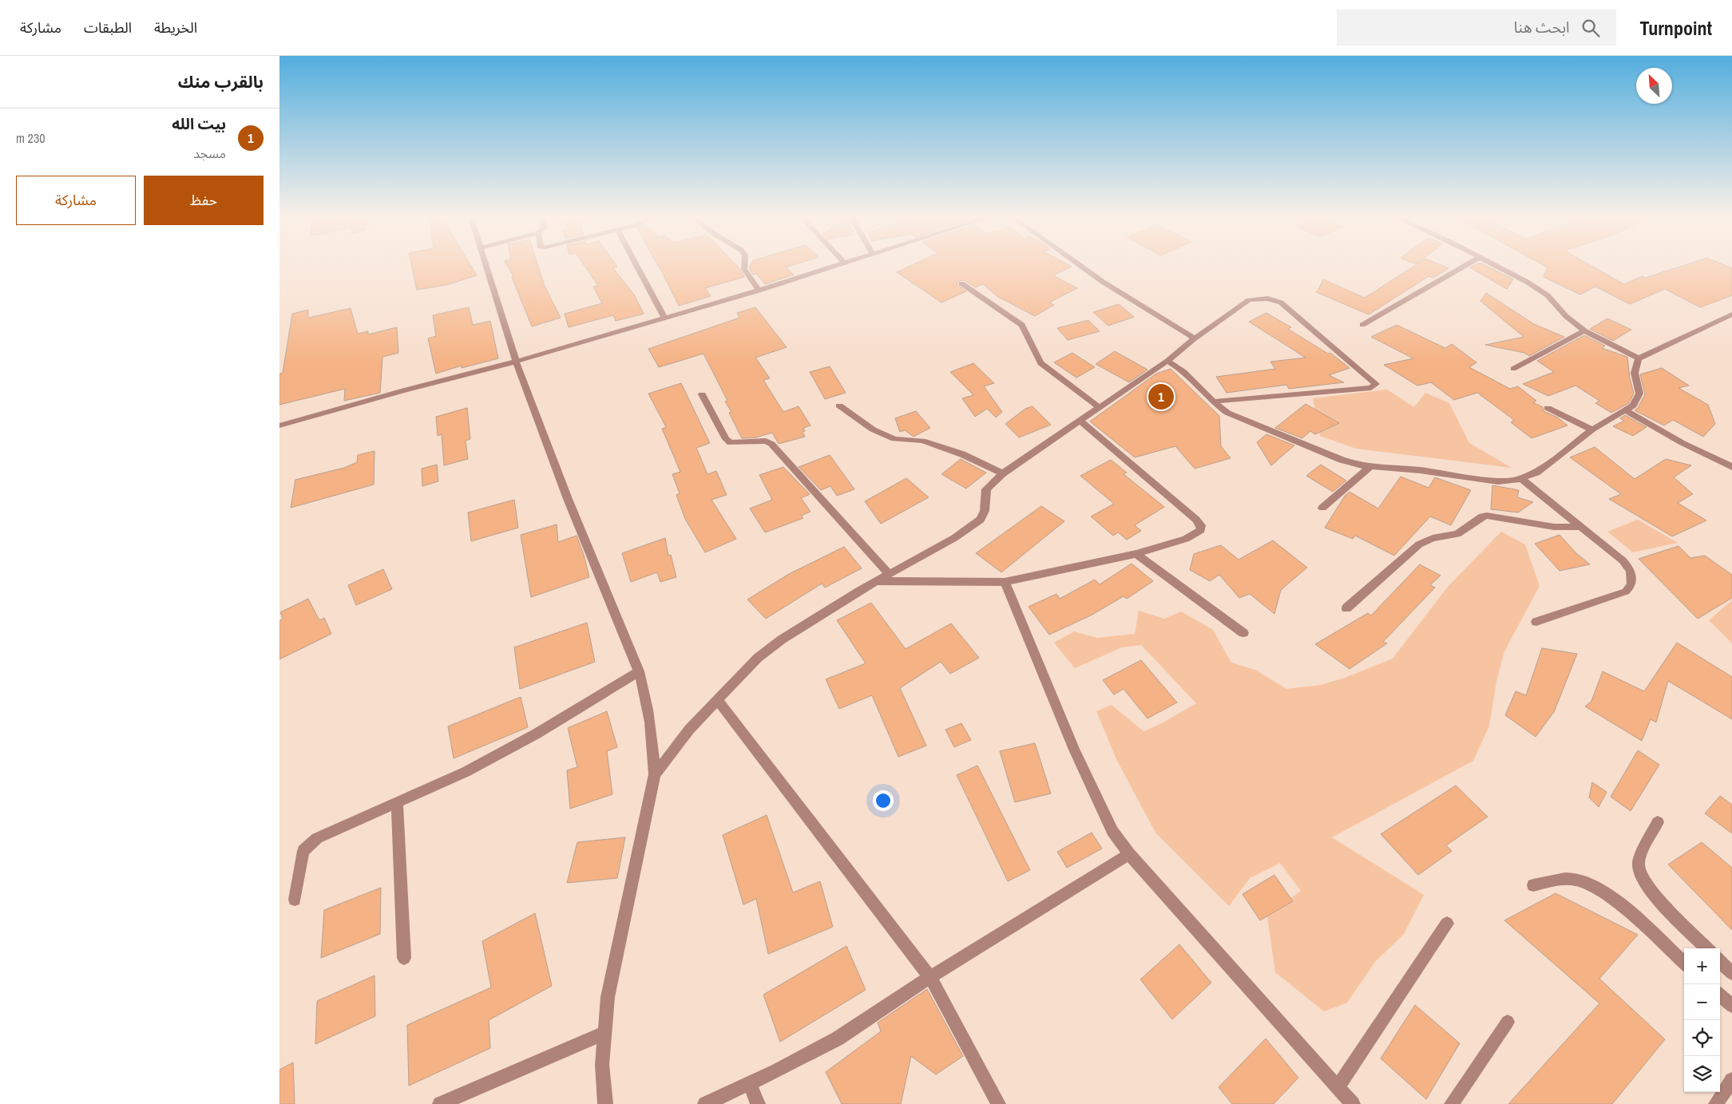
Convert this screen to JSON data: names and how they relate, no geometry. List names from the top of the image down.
{
  "north": "top left",
  "page": {
    "header": "Turnpoint",
    "search": "ابحث هنا",
    "nav": ["الخريطة", "الطبقات", "مشاركة"],
    "heading": "بالقرب منك",
    "list": [
      {
        "mark": "1",
        "name": "بيت الله",
        "note": "مسجد",
        "value": "230 m"
      }
    ],
    "buttons": ["حفظ", "مشاركة"],
    "pins": "1",
    "map_buttons": ["+", "−"]
  }
}
